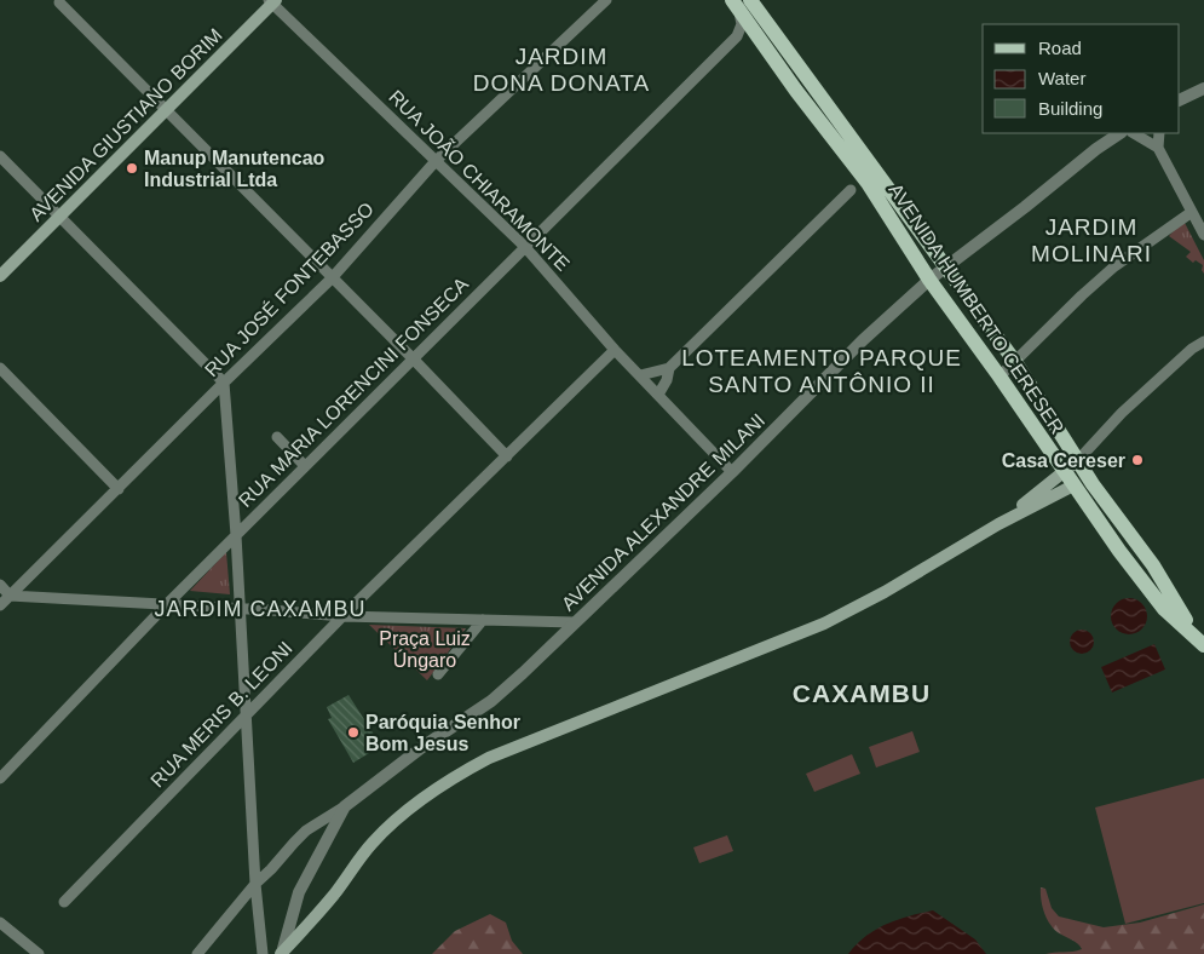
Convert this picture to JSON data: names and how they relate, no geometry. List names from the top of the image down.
{
  "streets": {
    "main road": ["AVENIDA GIUSTIANO BORIM", "AVENIDA HUMBERTO CERESER"],
    "street": [
      "RUA JOÃO CHIARAMONTE",
      "RUA JOSÉ FONTEBASSO",
      "RUA MARIA LORENCINI FONSECA",
      "AVENIDA ALEXANDRE MILANI",
      "RUA MERIS B. LEONI"
    ]
  },
  "crossings": [
    ["AVENIDA GIUSTIANO BORIM", "RUA JOÃO CHIARAMONTE"],
    ["RUA JOÃO CHIARAMONTE", "RUA JOSÉ FONTEBASSO"],
    ["RUA JOÃO CHIARAMONTE", "RUA MARIA LORENCINI FONSECA"],
    ["RUA JOÃO CHIARAMONTE", "AVENIDA ALEXANDRE MILANI"],
    ["RUA JOÃO CHIARAMONTE", "RUA MERIS B. LEONI"],
    ["AVENIDA HUMBERTO CERESER", "AVENIDA ALEXANDRE MILANI"]
  ],
  "districts": [
    "JARDIM DONA DONATA",
    "JARDIM MOLINARI",
    "LOTEAMENTO PARQUE SANTO ANTÔNIO II",
    "JARDIM CAXAMBU",
    "CAXAMBU"
  ],
  "parks": ["Praça Luiz Úngaro"],
  "places": ["Manup Manutencao Industrial Ltda", "Casa Cereser", "Paróquia Senhor Bom Jesus"],
  "legend": ["Road", "Water", "Building"]
}
